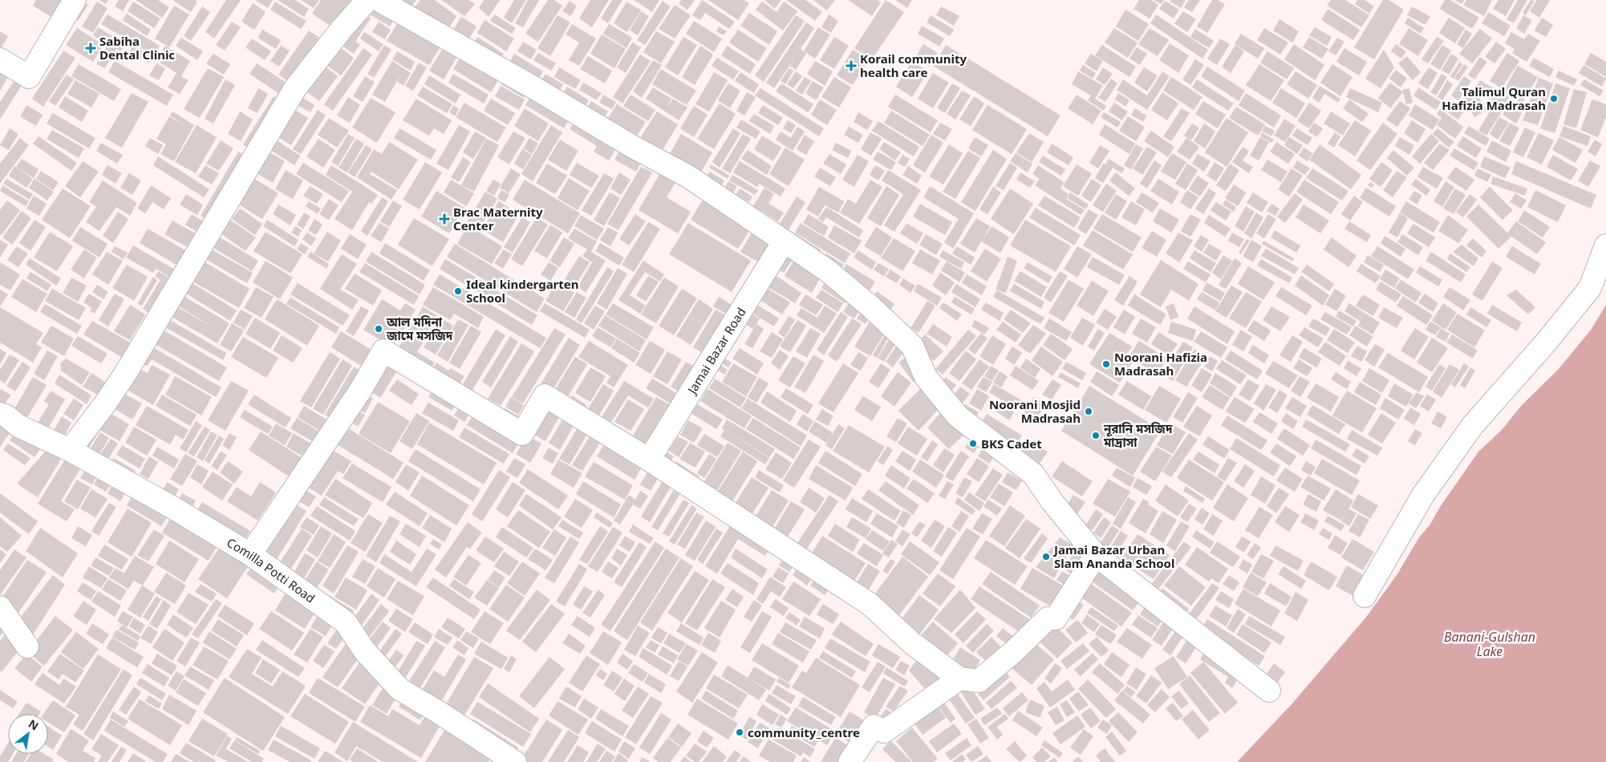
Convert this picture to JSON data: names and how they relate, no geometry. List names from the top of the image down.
{
  "streets": {
    "street": ["Jamai Bazar Road", "Comilla Potti Road"]
  },
  "water": ["Banani-Gulshan Lake"],
  "places": {
    "health": ["Sabiha Dental Clinic", "Korail community health care", "Brac Maternity Center"],
    "other": [
      "Talimul Quran Hafizia Madrasah",
      "Ideal kindergarten School",
      "আল মদিনা জামে মসজিদ",
      "Noorani Hafizia Madrasah",
      "Noorani Mosjid Madrasah",
      "নূরানি মসজিদ মাদ্রাসা",
      "BKS Cadet",
      "Jamai Bazar Urban Slam Ananda School",
      "community_centre"
    ]
  },
  "north": "top right"
}
